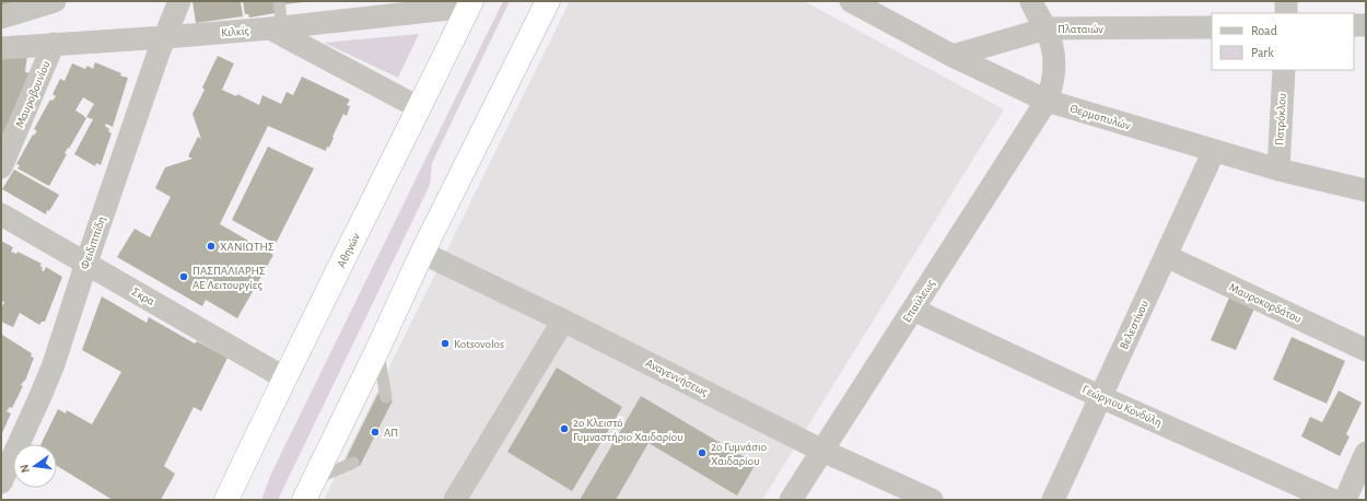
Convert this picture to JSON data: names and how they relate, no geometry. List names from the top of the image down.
{
  "streets": {
    "highway": ["Αθηνών"],
    "street": [
      "Πλαταιών",
      "Κιλκίς",
      "Μαυροβουνίου",
      "Θερμοπυλών",
      "Πατρόκλου",
      "Φειδιππίδη",
      "Σκρα",
      "Επαύλεως",
      "Μαυροκορδάτου",
      "Βελεστίνου",
      "Αναγεννήσεως",
      "Γεώργιου Κονδύλη"
    ]
  },
  "crossings": [
    ["Πλαταιών", "Θερμοπυλών"],
    ["Πλαταιών", "Επαύλεως"],
    ["Κιλκίς", "Μαυροβουνίου"],
    ["Κιλκίς", "Φειδιππίδη"],
    ["Κιλκίς", "Αθηνών"],
    ["Θερμοπυλών", "Πατρόκλου"],
    ["Θερμοπυλών", "Επαύλεως"],
    ["Θερμοπυλών", "Βελεστίνου"],
    ["Φειδιππίδη", "Σκρα"],
    ["Αθηνών", "Σκρα"],
    ["Επαύλεως", "Αναγεννήσεως"],
    ["Επαύλεως", "Γεώργιου Κονδύλη"],
    ["Μαυροκορδάτου", "Βελεστίνου"],
    ["Βελεστίνου", "Γεώργιου Κονδύλη"]
  ],
  "places": [
    "ΧΑΝΙΩΤΗΣ",
    "ΠΑΣΠΑΛΙΑΡΗΣ ΑΕ Λειτουργίες",
    "Kotsovolos",
    "2ο Κλειστό Γυμναστήριο Χαιδαρίου",
    "ΑΠ",
    "2ο Γυμνάσιο Χαιδαρίου"
  ],
  "legend": ["Road", "Park"],
  "north": "left"
}
